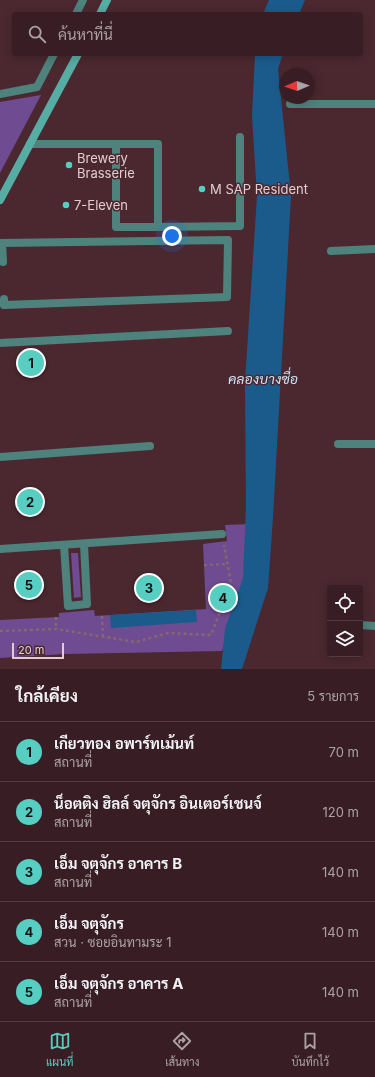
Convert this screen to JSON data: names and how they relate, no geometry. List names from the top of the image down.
{
  "water": ["คลองบางซื่อ"],
  "places": ["Brewery Brasserie", "M SAP Resident", "7-Eleven"],
  "scale_bar": "20 m",
  "north": "left",
  "page": {
    "search": "ค้นหาที่นี่",
    "pins": [
      "1",
      "2",
      "5",
      "3",
      "4"
    ],
    "scale": "20 m",
    "heading": ["ใกล้เคียง", "5 รายการ"],
    "list": [
      {
        "mark": "1",
        "name": "เกียวทอง อพาร์ทเม้นท์",
        "note": "สถานที่",
        "value": "70 m"
      },
      {
        "mark": "2",
        "name": "น็อตติง ฮิลล์ จตุจักร อินเตอร์เชนจ์",
        "note": "สถานที่",
        "value": "120 m"
      },
      {
        "mark": "3",
        "name": "เอ็ม จตุจักร อาคาร B",
        "note": "สถานที่",
        "value": "140 m"
      },
      {
        "mark": "4",
        "name": "เอ็ม จตุจักร",
        "note": "สวน · ซอยอินทามระ 1",
        "value": "140 m"
      },
      {
        "mark": "5",
        "name": "เอ็ม จตุจักร อาคาร A",
        "note": "สถานที่",
        "value": "140 m"
      }
    ],
    "nav": ["แผนที่", "เส้นทาง", "บันทึกไว้"]
  }
}
